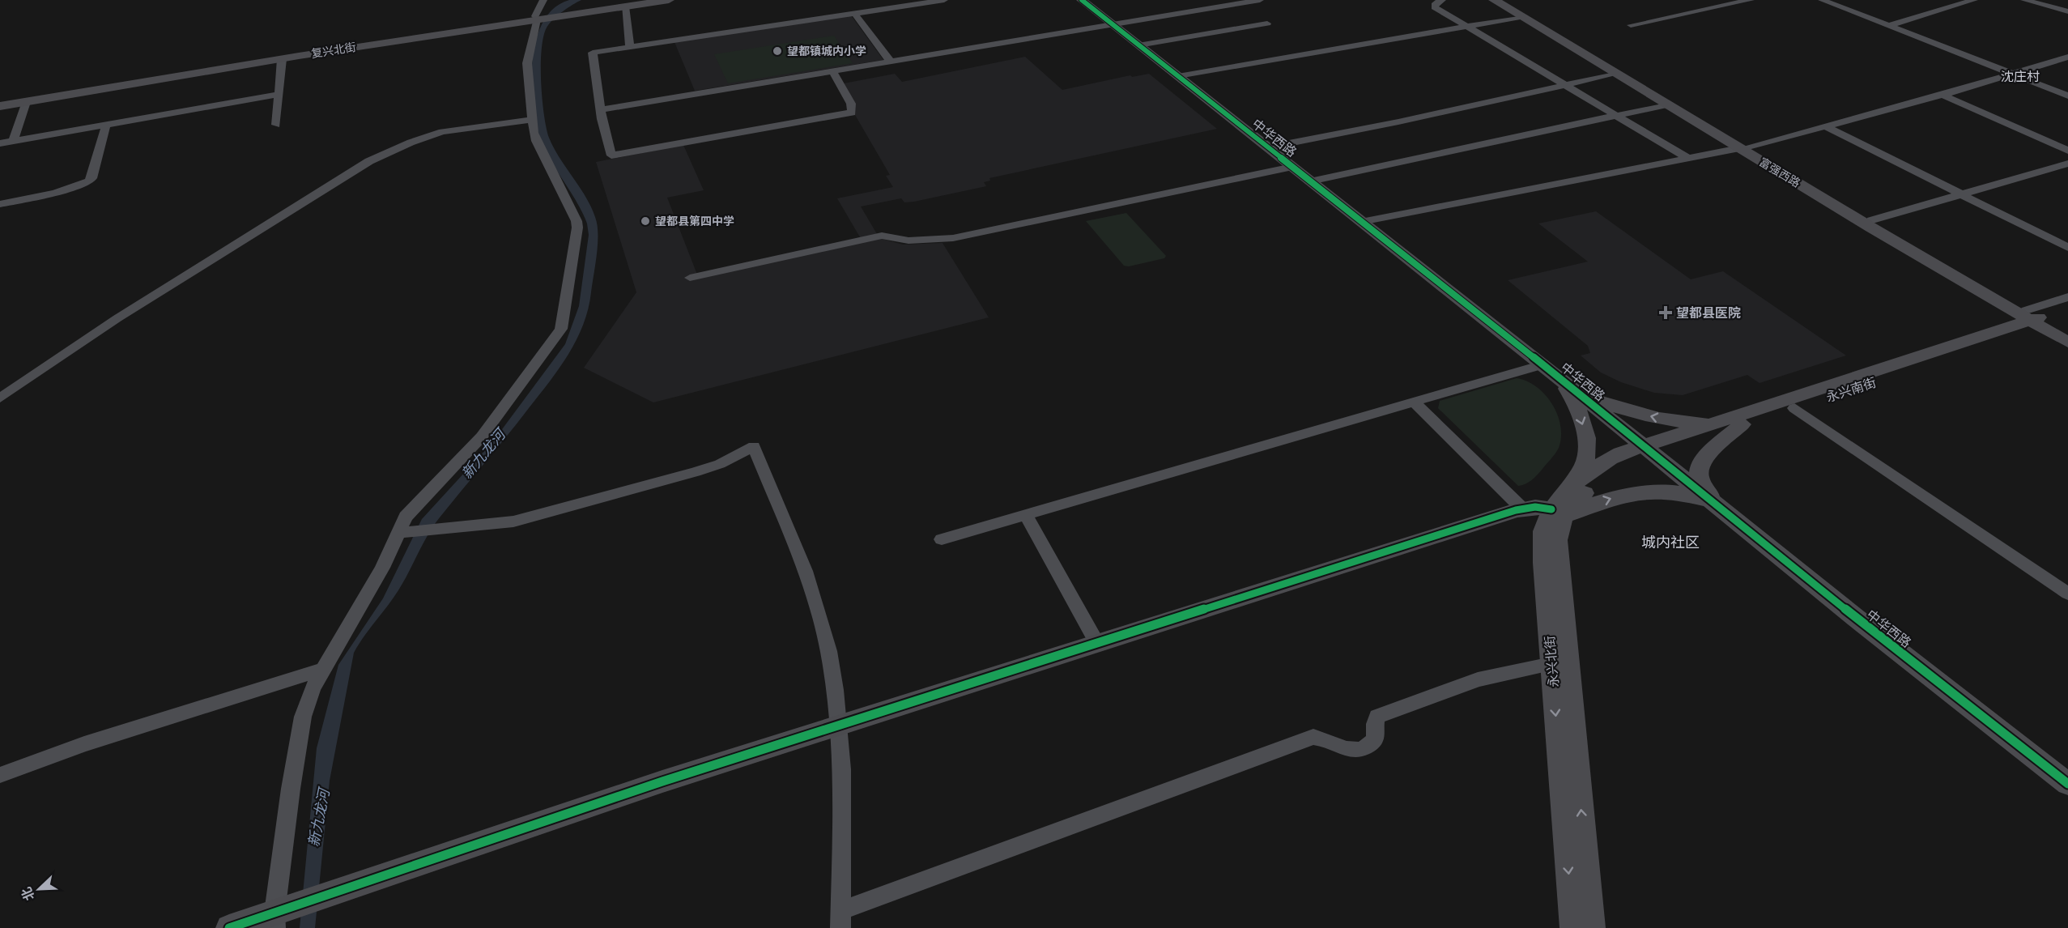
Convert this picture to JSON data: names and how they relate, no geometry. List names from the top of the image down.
{
  "streets": {
    "main road": [
      "复兴北街",
      "中华西路",
      "富强西路",
      "永兴南街",
      "永兴北街"
    ]
  },
  "crossings": [
    ["中华西路", "永兴南街"],
    ["中华西路", "永兴北街"],
    ["富强西路", "永兴南街"],
    ["永兴南街", "永兴北街"]
  ],
  "districts": ["沈庄村", "城内社区"],
  "water": ["新九龙河"],
  "places": {
    "other": ["望都镇城内小学", "望都县第四中学"],
    "health": ["望都县医院"]
  },
  "north": "bottom left"
}
